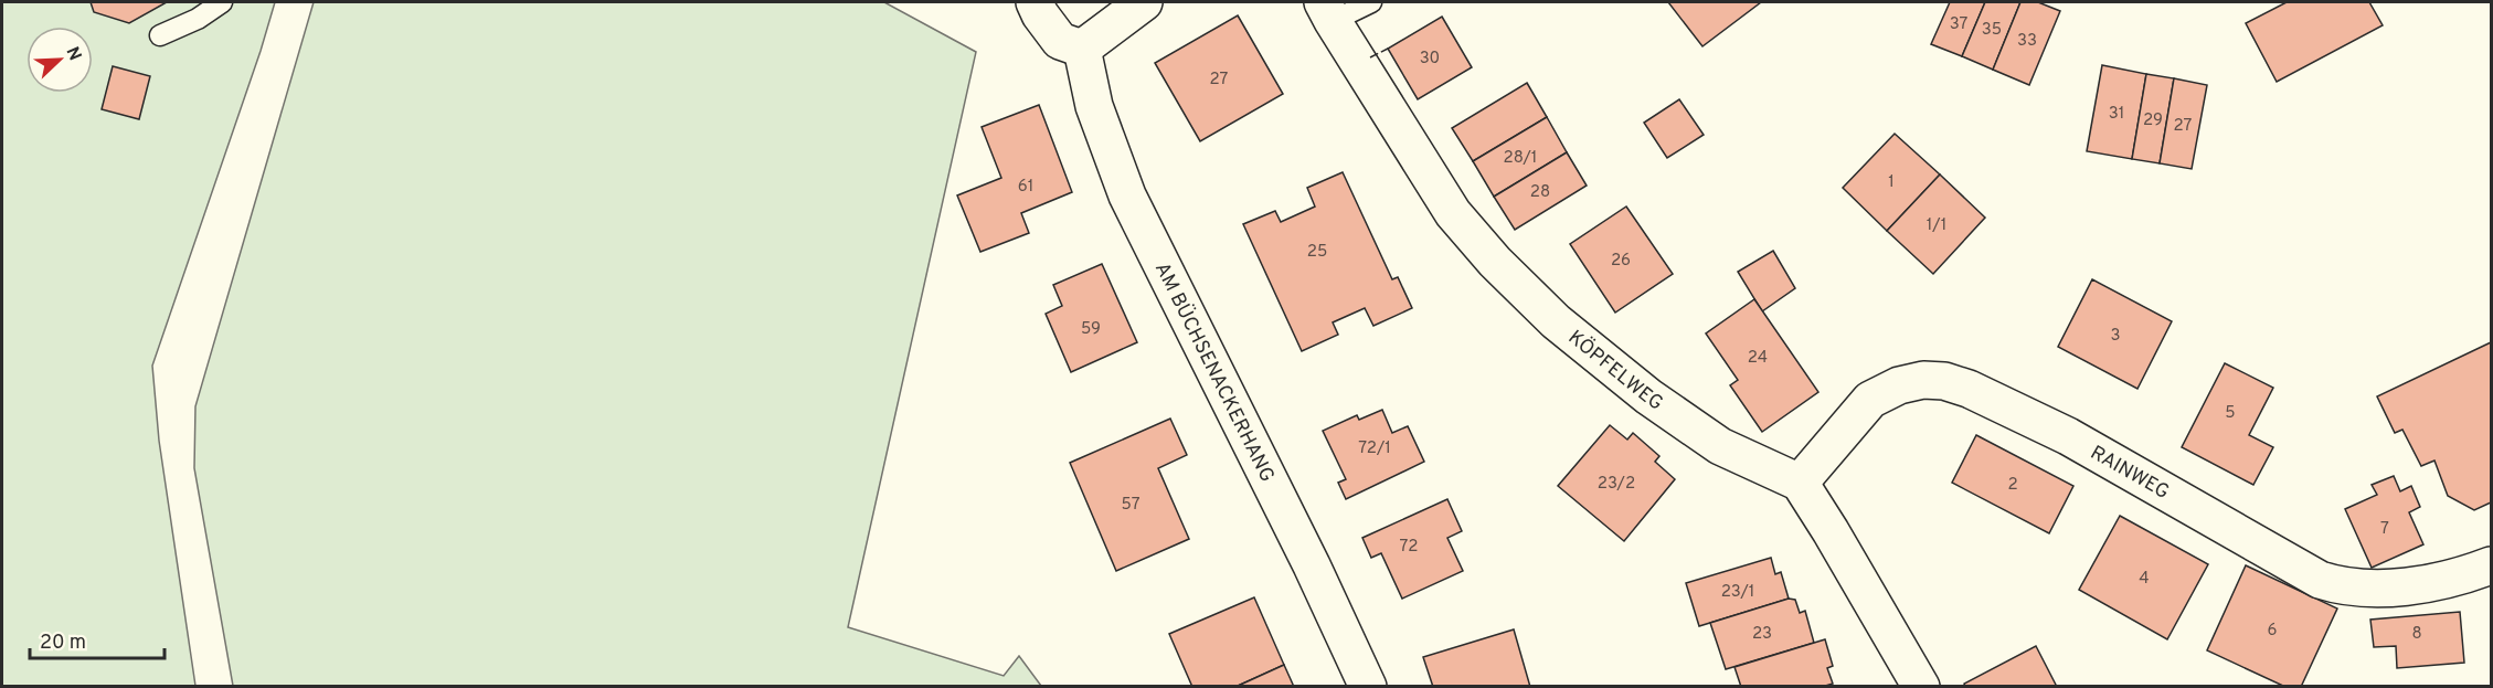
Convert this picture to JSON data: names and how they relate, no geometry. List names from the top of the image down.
{
  "streets": {
    "street": ["KÖPFELWEG", "AM BÜCHSENACKERHANG", "RAINWEG"]
  },
  "crossings": [
    ["KÖPFELWEG", "RAINWEG"]
  ],
  "house_numbers": [
    "37",
    "35",
    "33",
    "30",
    "27",
    "31",
    "29",
    "27",
    "28/1",
    "1",
    "61",
    "28",
    "1/1",
    "25",
    "26",
    "59",
    "3",
    "24",
    "5",
    "72/1",
    "23/2",
    "2",
    "57",
    "7",
    "72",
    "4",
    "23/1",
    "6",
    "23",
    "8"
  ],
  "scale_bar": "20 m",
  "north": "top right"
}
